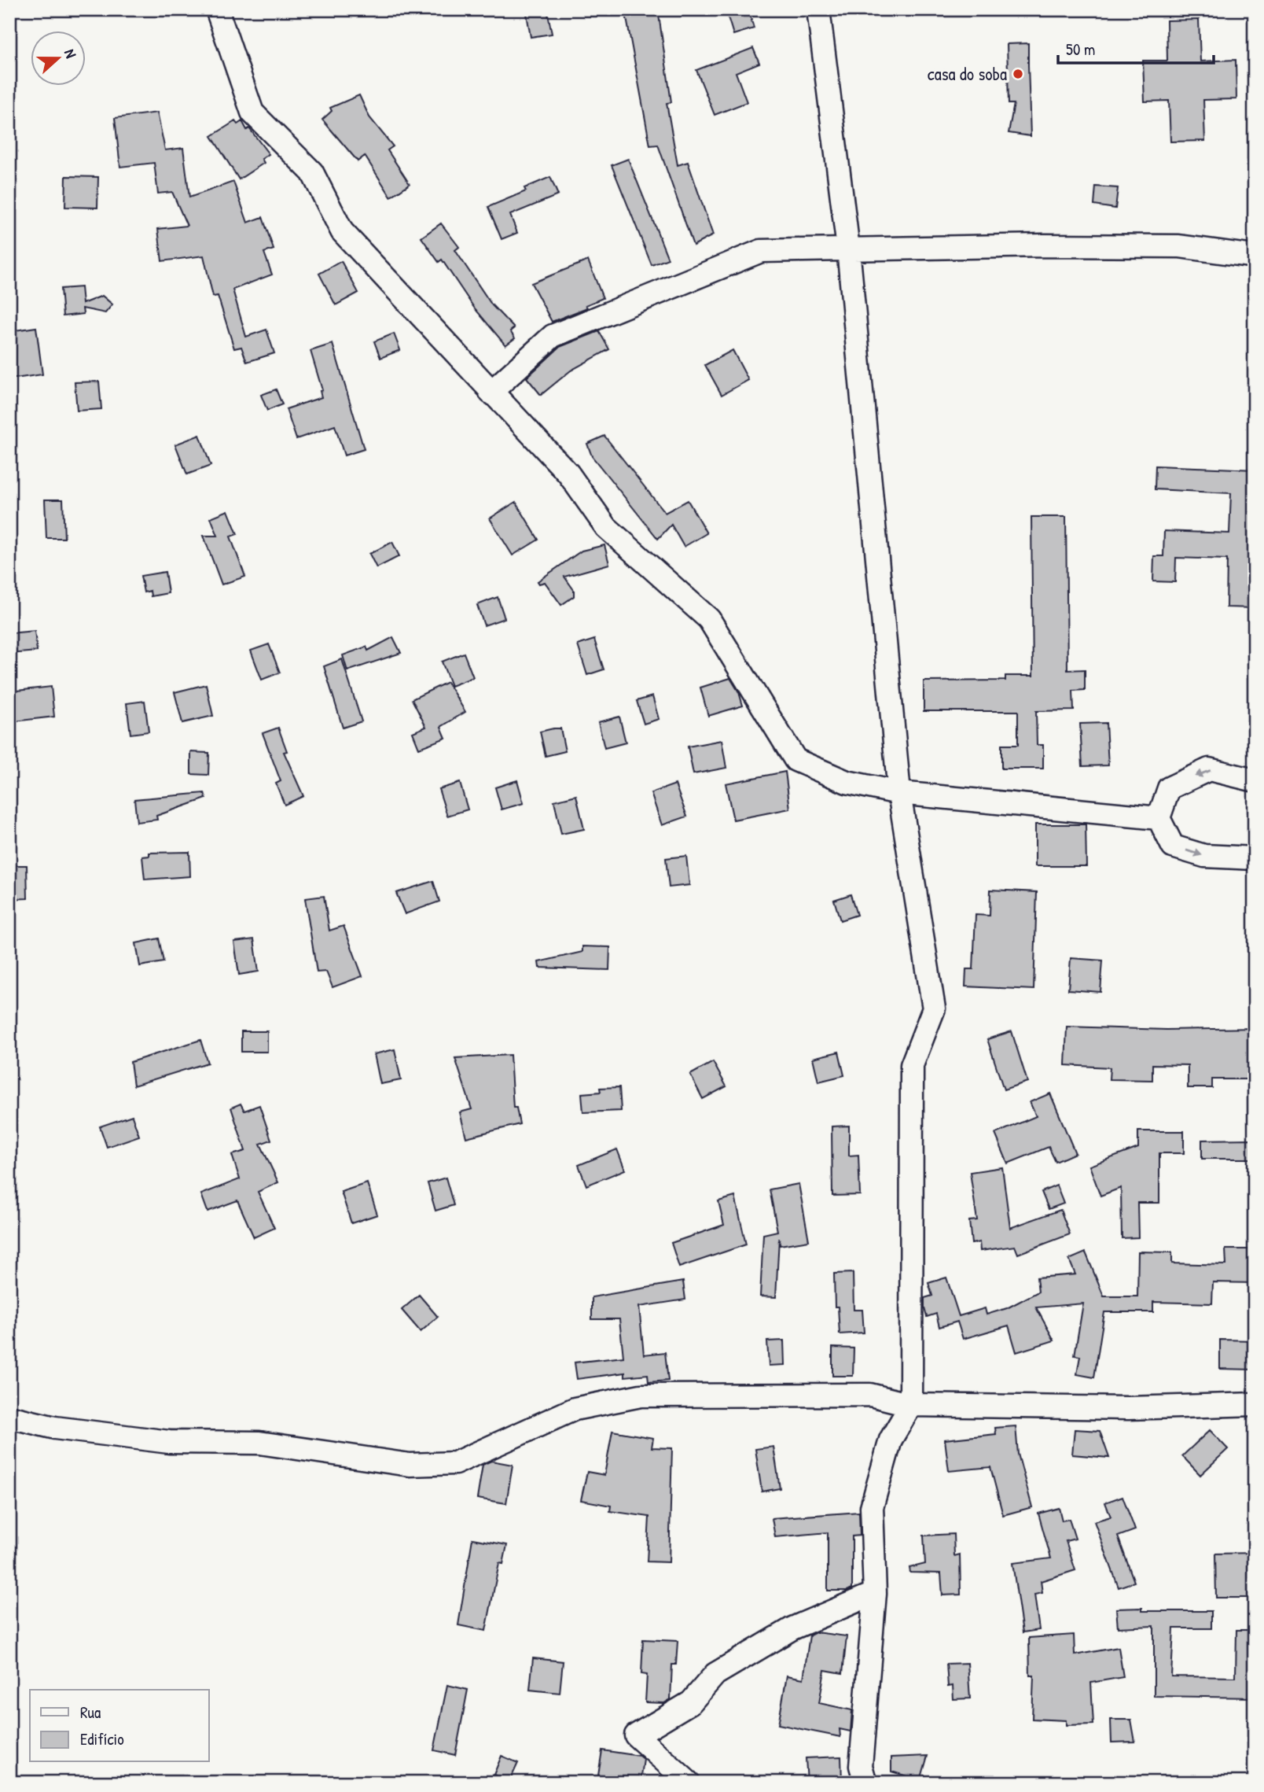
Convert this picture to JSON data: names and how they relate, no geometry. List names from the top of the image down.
{
  "places": ["casa do soba"],
  "legend": ["Rua", "Edifício"],
  "scale_bar": "50 m",
  "north": "right"
}
